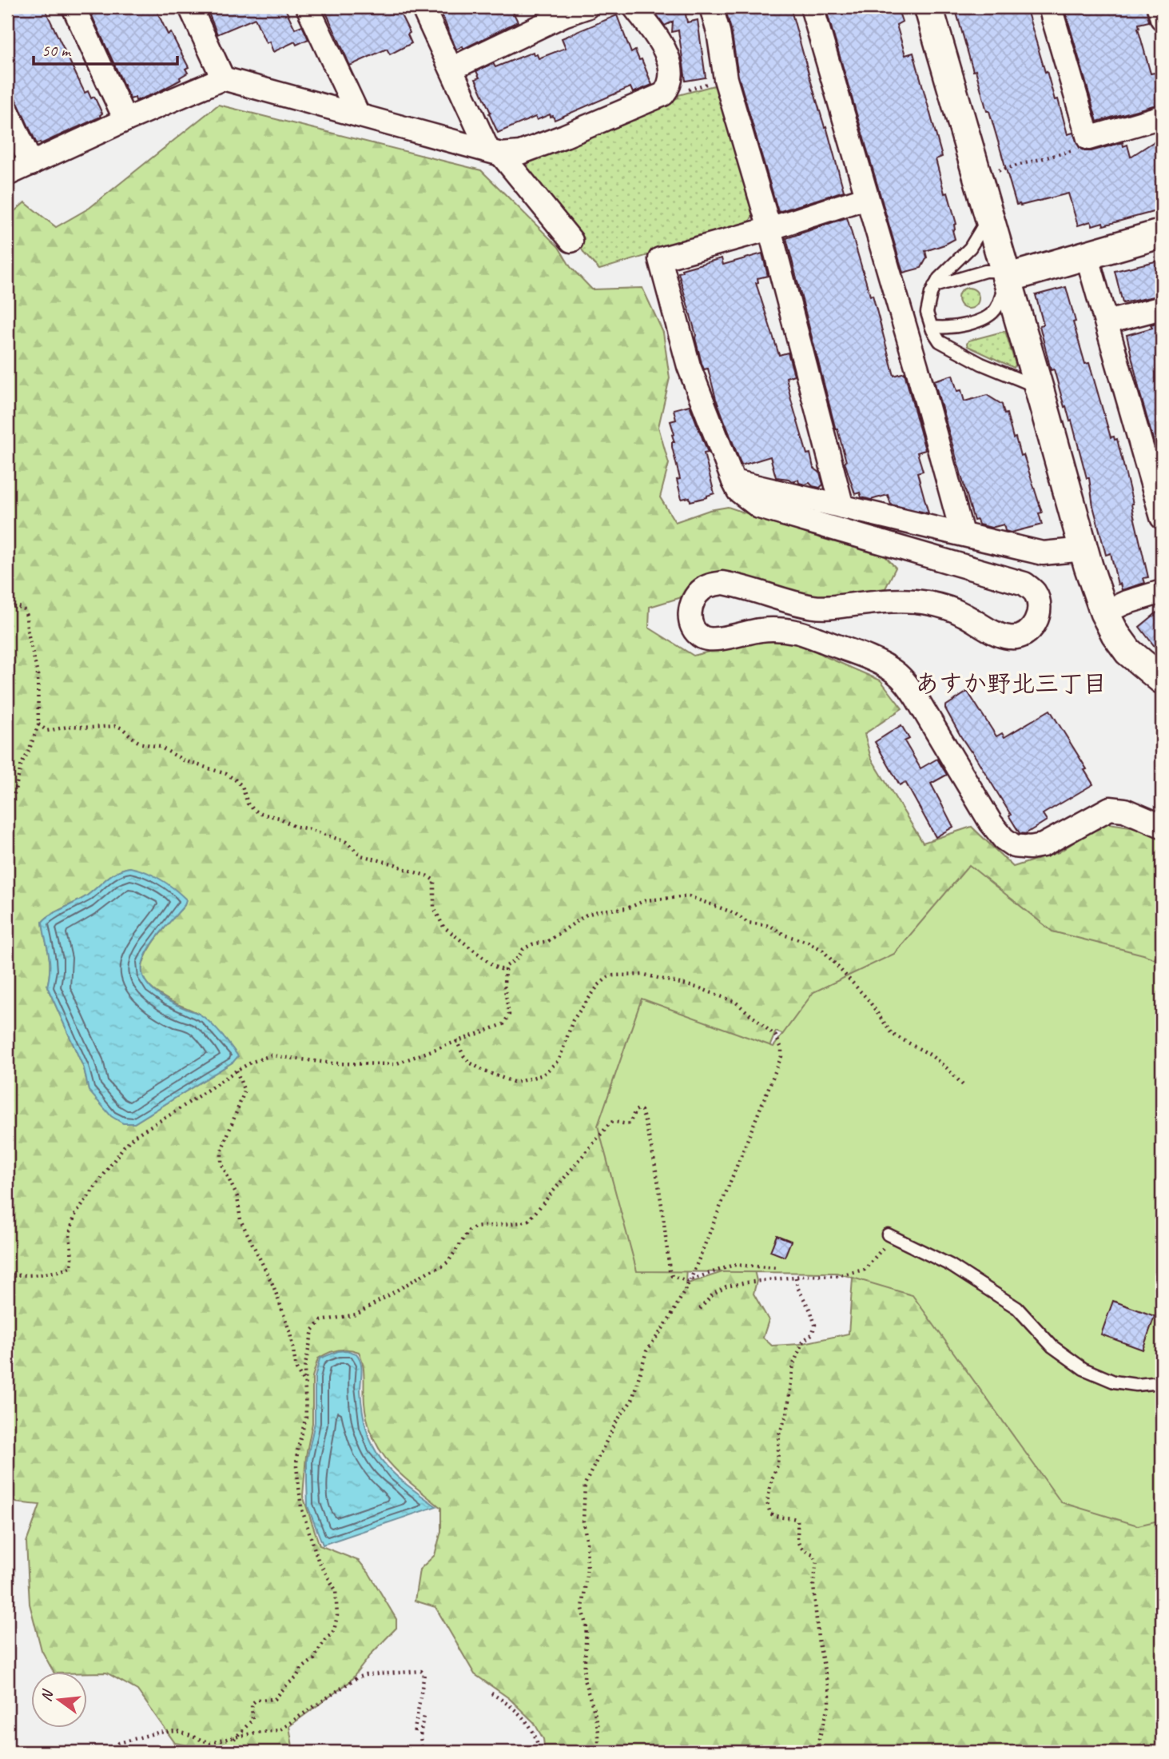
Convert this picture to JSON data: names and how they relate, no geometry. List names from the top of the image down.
{
  "districts": ["あすか野北三丁目"],
  "scale_bar": "50 m",
  "north": "left"
}
